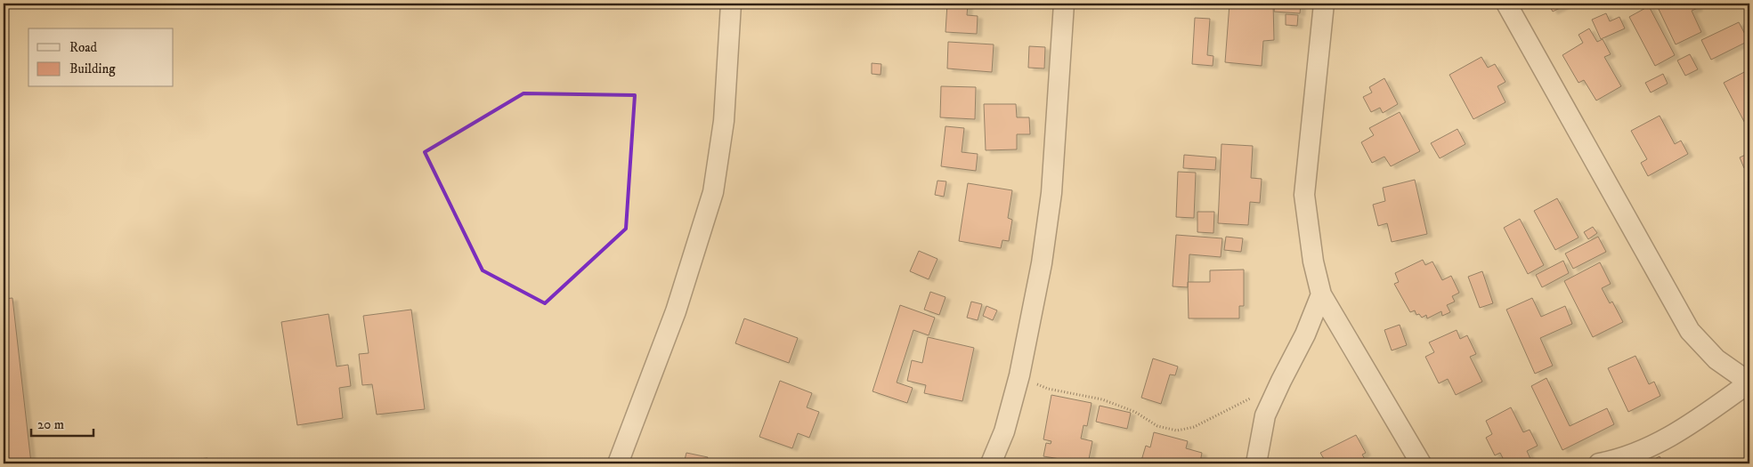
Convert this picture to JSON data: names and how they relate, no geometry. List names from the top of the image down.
{
  "legend": ["Road", "Building"],
  "scale_bar": "20 m"
}
